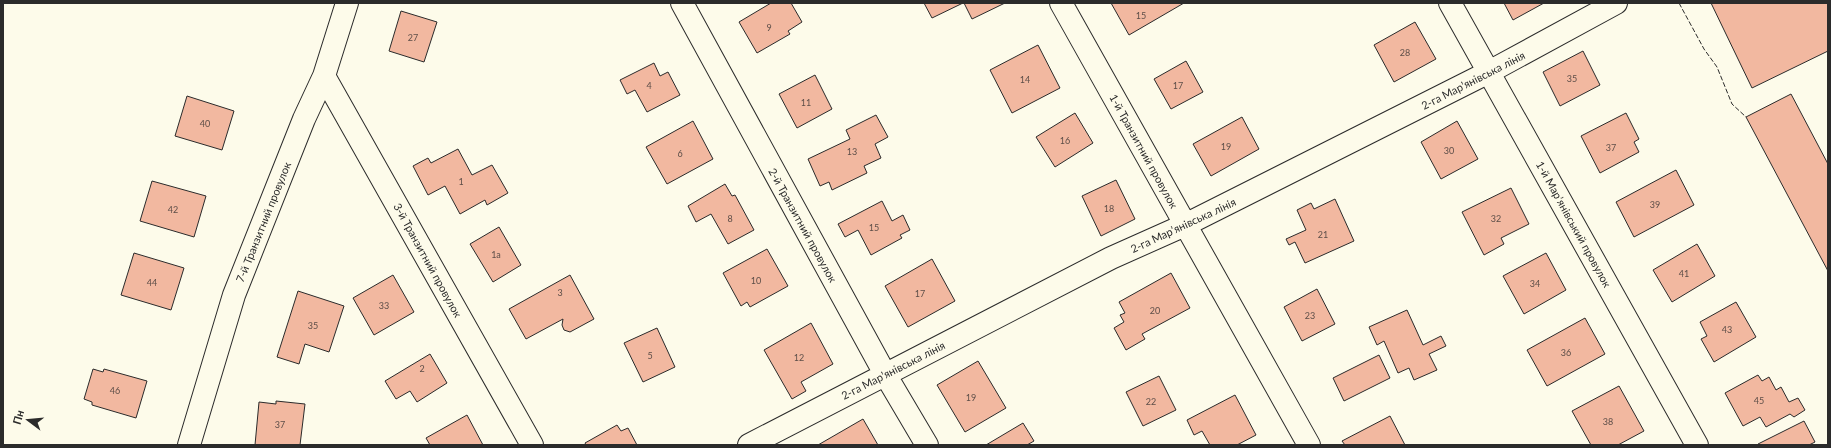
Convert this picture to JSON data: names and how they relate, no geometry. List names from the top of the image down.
{
  "streets": {
    "street": [
      "2-га Марʼянівська лінія",
      "1-й Транзитний провулок",
      "7-й Транзитний провулок",
      "1-й Марʼянівський провулок",
      "2-й Транзитний провулок",
      "3-й Транзитний провулок"
    ]
  },
  "crossings": [
    ["2-га Марʼянівська лінія", "1-й Транзитний провулок"],
    ["2-га Марʼянівська лінія", "1-й Марʼянівський провулок"],
    ["2-га Марʼянівська лінія", "2-й Транзитний провулок"],
    ["7-й Транзитний провулок", "3-й Транзитний провулок"]
  ],
  "house_numbers": [
    "15",
    "9",
    "27",
    "28",
    "35",
    "14",
    "4",
    "17",
    "11",
    "40",
    "16",
    "19",
    "37",
    "30",
    "13",
    "6",
    "1",
    "39",
    "18",
    "42",
    "8",
    "32",
    "15",
    "21",
    "1а",
    "41",
    "10",
    "44",
    "34",
    "3",
    "17",
    "33",
    "20",
    "23",
    "35",
    "43",
    "36",
    "5",
    "12",
    "2",
    "46",
    "19",
    "45",
    "22",
    "38",
    "37"
  ],
  "north": "left"
}
